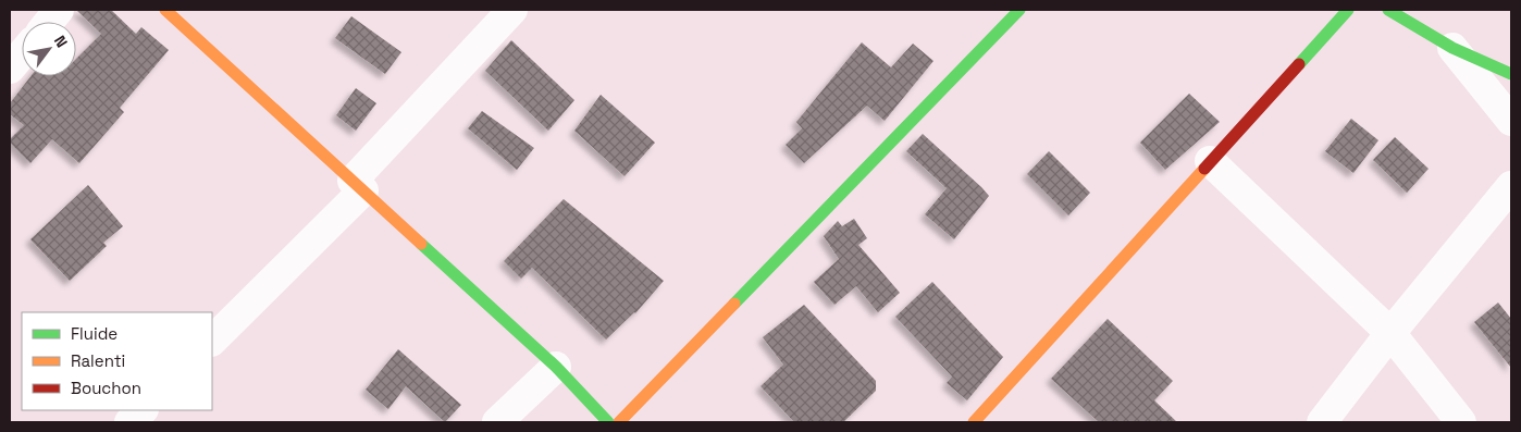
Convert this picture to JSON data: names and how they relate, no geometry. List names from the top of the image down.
{
  "legend": ["Fluide", "Ralenti", "Bouchon"],
  "north": "top right"
}
